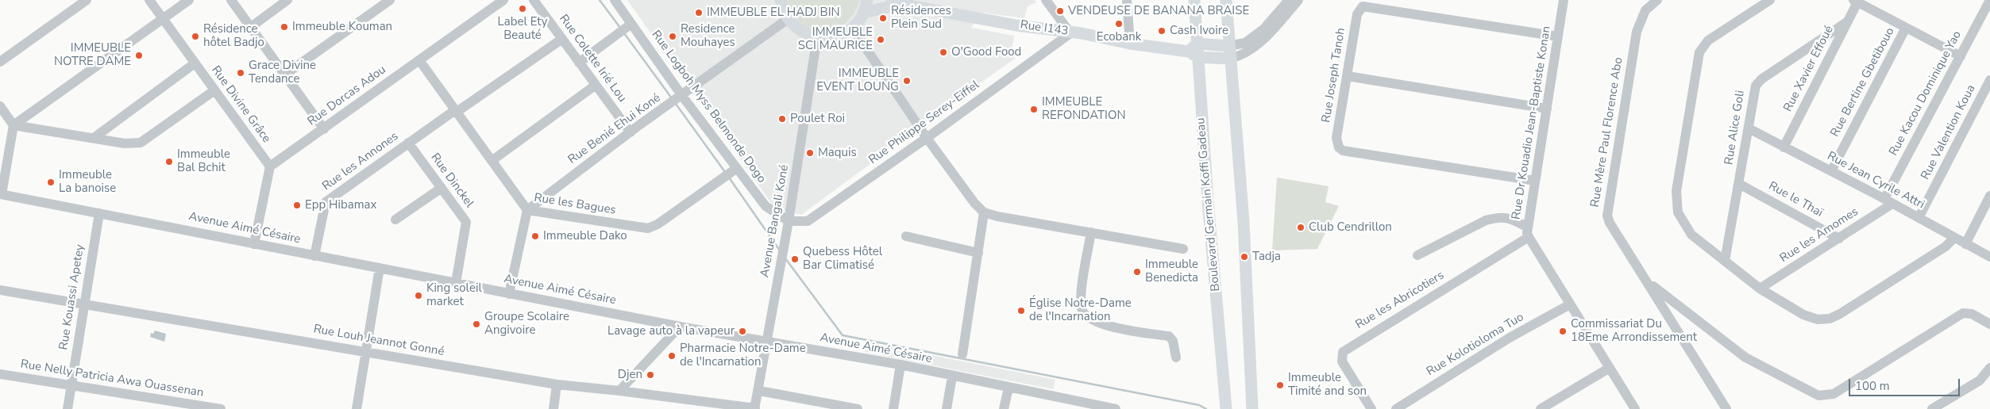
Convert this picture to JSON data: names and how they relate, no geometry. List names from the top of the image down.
{
  "streets": {
    "main road": ["Rue I143", "Boulevard Germain Koffi Gadeau"],
    "street": [
      "Rue Colette Irié Lou",
      "Rue Xavier Effoué",
      "Rue Joseph Tanoh",
      "Rue Bertine Gbetibouo",
      "Rue Kacou Dominique Yao",
      "Rue Dorcas Adou",
      "Rue Divine Grâce",
      "Rue Logboh Myss Belmonde Dogo",
      "Rue Philippe Serey-Eiffel",
      "Rue Dr Kouadio Jean-Baptiste Konan",
      "Rue Alice Goli",
      "Rue Benié Ehui Koné",
      "Rue Mère Paul Florence Abo",
      "Rue Valention Koua",
      "Rue les Annones",
      "Rue Dinckel",
      "Rue Jean Cyrile Attri",
      "Rue le Thaï",
      "Rue les Bagues",
      "Avenue Bangali Koné",
      "Avenue Aimé Césaire",
      "Rue les Amomes",
      "Rue Kouassi Apetey",
      "Rue les Abricotiers",
      "Rue Louh Jeannot Gonné",
      "Rue Kolotioloma Tuo",
      "Rue Nelly Patricia Awa Ouassenan"
    ]
  },
  "crossings": [
    ["Rue I143", "Rue Philippe Serey-Eiffel"],
    ["Rue I143", "Boulevard Germain Koffi Gadeau"],
    ["Rue Colette Irié Lou", "Rue Benié Ehui Koné"],
    ["Rue Colette Irié Lou", "Rue les Annones"],
    ["Rue Xavier Effoué", "Rue Alice Goli"],
    ["Rue Xavier Effoué", "Rue Jean Cyrile Attri"],
    ["Rue Joseph Tanoh", "Rue Dr Kouadio Jean-Baptiste Konan"],
    ["Rue Bertine Gbetibouo", "Rue Jean Cyrile Attri"],
    ["Rue Kacou Dominique Yao", "Rue Jean Cyrile Attri"],
    ["Rue Kacou Dominique Yao", "Rue les Amomes"],
    ["Rue Dorcas Adou", "Rue Divine Grâce"],
    ["Rue Dorcas Adou", "Rue les Bagues"],
    ["Rue Logboh Myss Belmonde Dogo", "Rue Philippe Serey-Eiffel"],
    ["Rue Logboh Myss Belmonde Dogo", "Rue Benié Ehui Koné"],
    ["Rue Logboh Myss Belmonde Dogo", "Rue les Bagues"],
    ["Rue Logboh Myss Belmonde Dogo", "Avenue Bangali Koné"],
    ["Rue Philippe Serey-Eiffel", "Avenue Bangali Koné"],
    ["Rue Dr Kouadio Jean-Baptiste Konan", "Rue les Abricotiers"],
    ["Rue Dr Kouadio Jean-Baptiste Konan", "Rue Kolotioloma Tuo"],
    ["Rue Alice Goli", "Rue Jean Cyrile Attri"],
    ["Rue Alice Goli", "Rue le Thaï"],
    ["Rue Benié Ehui Koné", "Rue les Bagues"],
    ["Rue Valention Koua", "Rue Jean Cyrile Attri"],
    ["Rue les Annones", "Rue Dinckel"],
    ["Rue les Annones", "Rue les Bagues"],
    ["Rue les Annones", "Avenue Aimé Césaire"],
    ["Rue Dinckel", "Avenue Aimé Césaire"],
    ["Rue Jean Cyrile Attri", "Rue les Amomes"],
    ["Rue le Thaï", "Rue les Amomes"],
    ["Avenue Bangali Koné", "Avenue Aimé Césaire"],
    ["Avenue Bangali Koné", "Rue Louh Jeannot Gonné"],
    ["Avenue Aimé Césaire", "Rue Kouassi Apetey"],
    ["Rue Kouassi Apetey", "Rue Louh Jeannot Gonné"],
    ["Rue Kouassi Apetey", "Rue Nelly Patricia Awa Ouassenan"]
  ],
  "places": [
    "Label Ety Beauté",
    "VENDEUSE DE BANANA BRAISE",
    "IMMEUBLE EL HADJ BIN",
    "Résidences Plein Sud",
    "Ecobank",
    "Immeuble Kouman",
    "Cash Ivoire",
    "Résidence hôtel Badjo",
    "Residence Mouhayes",
    "IMMEUBLE SCI MAURICE",
    "O'Good Food",
    "IMMEUBLE NOTRE DAME",
    "Grace Divine Tendance",
    "IMMEUBLE EVENT LOUNG",
    "IMMEUBLE REFONDATION",
    "Poulet Roi",
    "Maquis",
    "Immeuble Bal Bchit",
    "Immeuble La banoise",
    "Epp Hibamax",
    "Club Cendrillon",
    "Immeuble Dako",
    "Tadja",
    "Quebess Hôtel Bar Climatisé",
    "Immeuble Benedicta",
    "King soleil market",
    "Église Notre-Dame de l'Incarnation",
    "Groupe Scolaire Angivoire",
    "Lavage auto à la vapeur",
    "Commissariat Du 18Eme Arrondissement",
    "Pharmacie Notre-Dame de l'Incarnation",
    "Djen",
    "Immeuble Timité and son"
  ],
  "scale_bar": "100 m"
}
